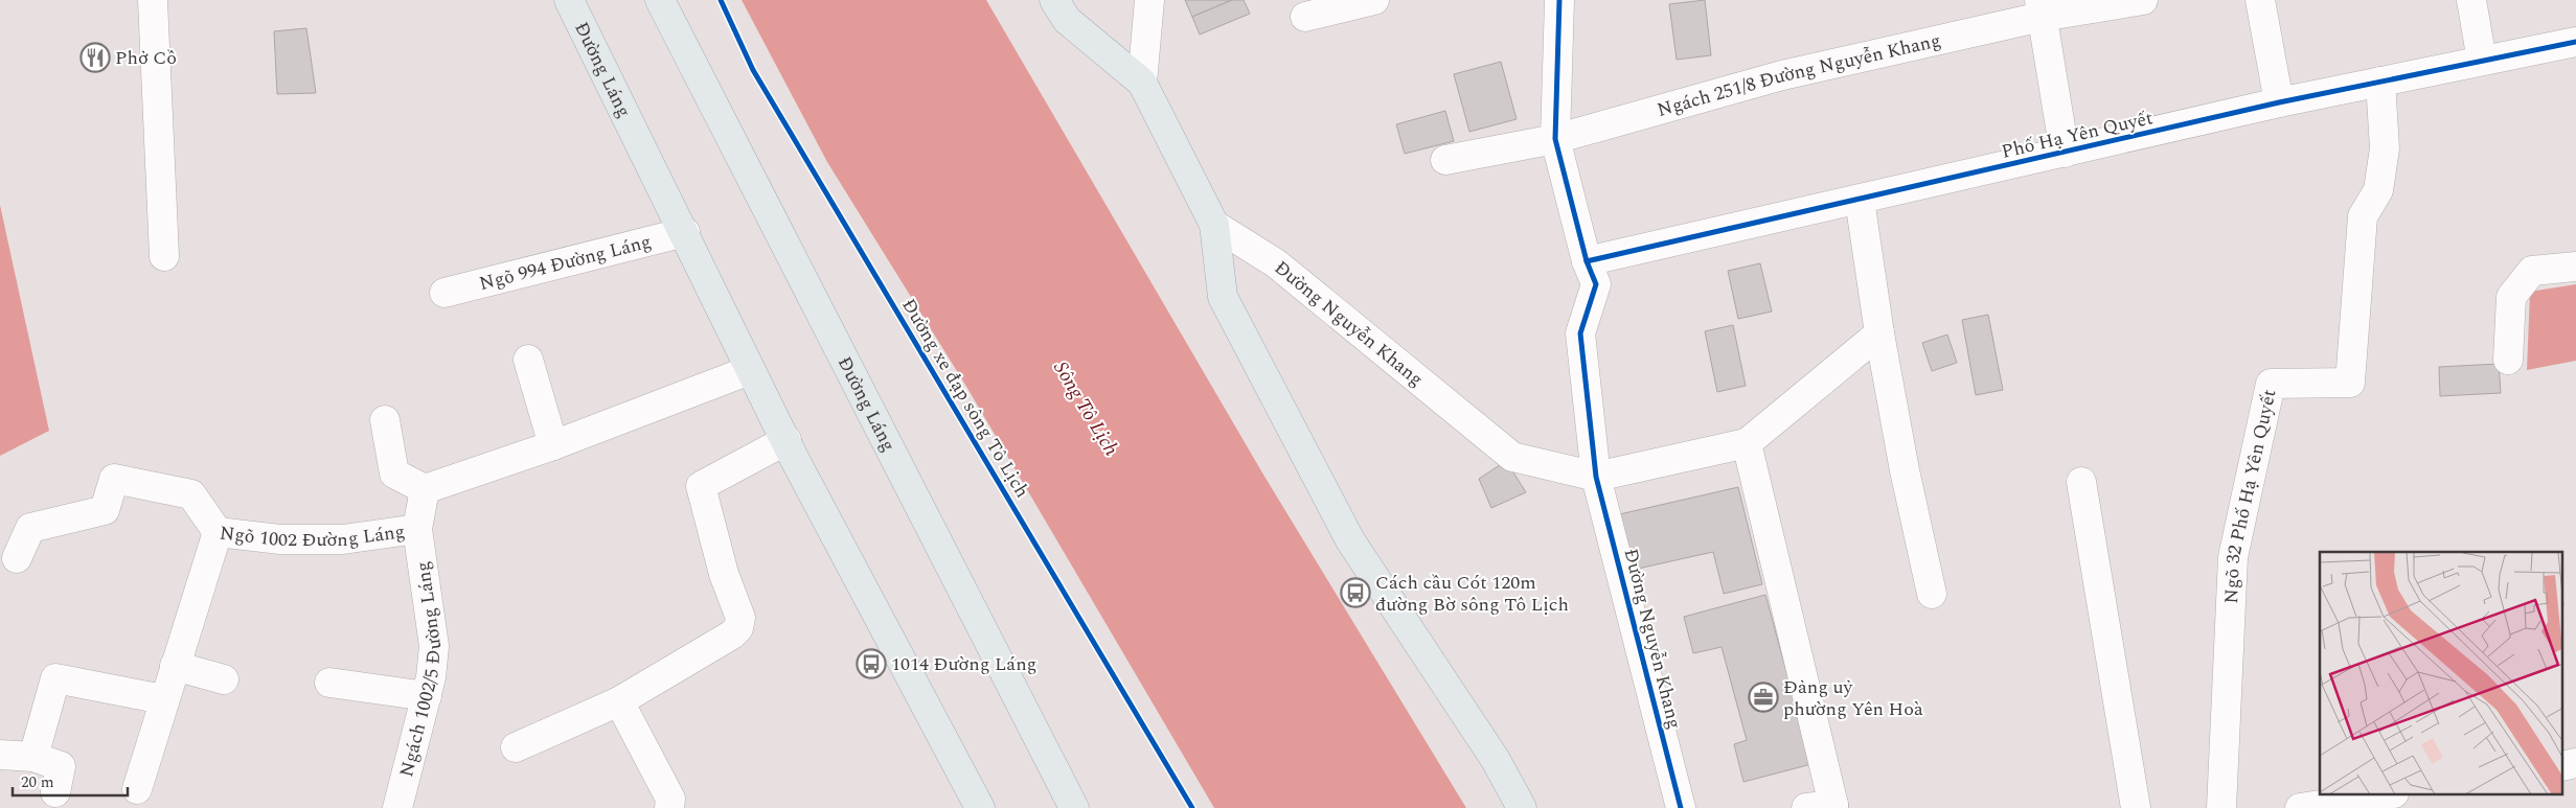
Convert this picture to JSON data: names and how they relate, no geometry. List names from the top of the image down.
{
  "streets": {
    "main road": ["Đường Láng"],
    "street": [
      "Ngách 251/8 Đường Nguyễn Khang",
      "Phố Hạ Yên Quyết",
      "Ngõ 994 Đường Láng",
      "Đường Nguyễn Khang",
      "Ngõ 32 Phố Hạ Yên Quyết",
      "Ngõ 1002 Đường Láng",
      "Ngách 1002/5 Đường Láng"
    ],
    "cycle path": ["Đường xe đạp sông Tô Lịch"]
  },
  "crossings": [
    ["Đường Láng", "Ngõ 994 Đường Láng"],
    ["Phố Hạ Yên Quyết", "Ngõ 32 Phố Hạ Yên Quyết"],
    ["Ngõ 1002 Đường Láng", "Ngách 1002/5 Đường Láng"]
  ],
  "water": ["Sông Tô Lịch"],
  "places": {
    "restaurant": ["Phở Cồ"],
    "bus stop": ["Cách cầu Cót 120m đường Bờ sông Tô Lịch", "1014 Đường Láng"],
    "office": ["Đảng uỷ phường Yên Hoà"]
  },
  "scale_bar": "20 m"
}
